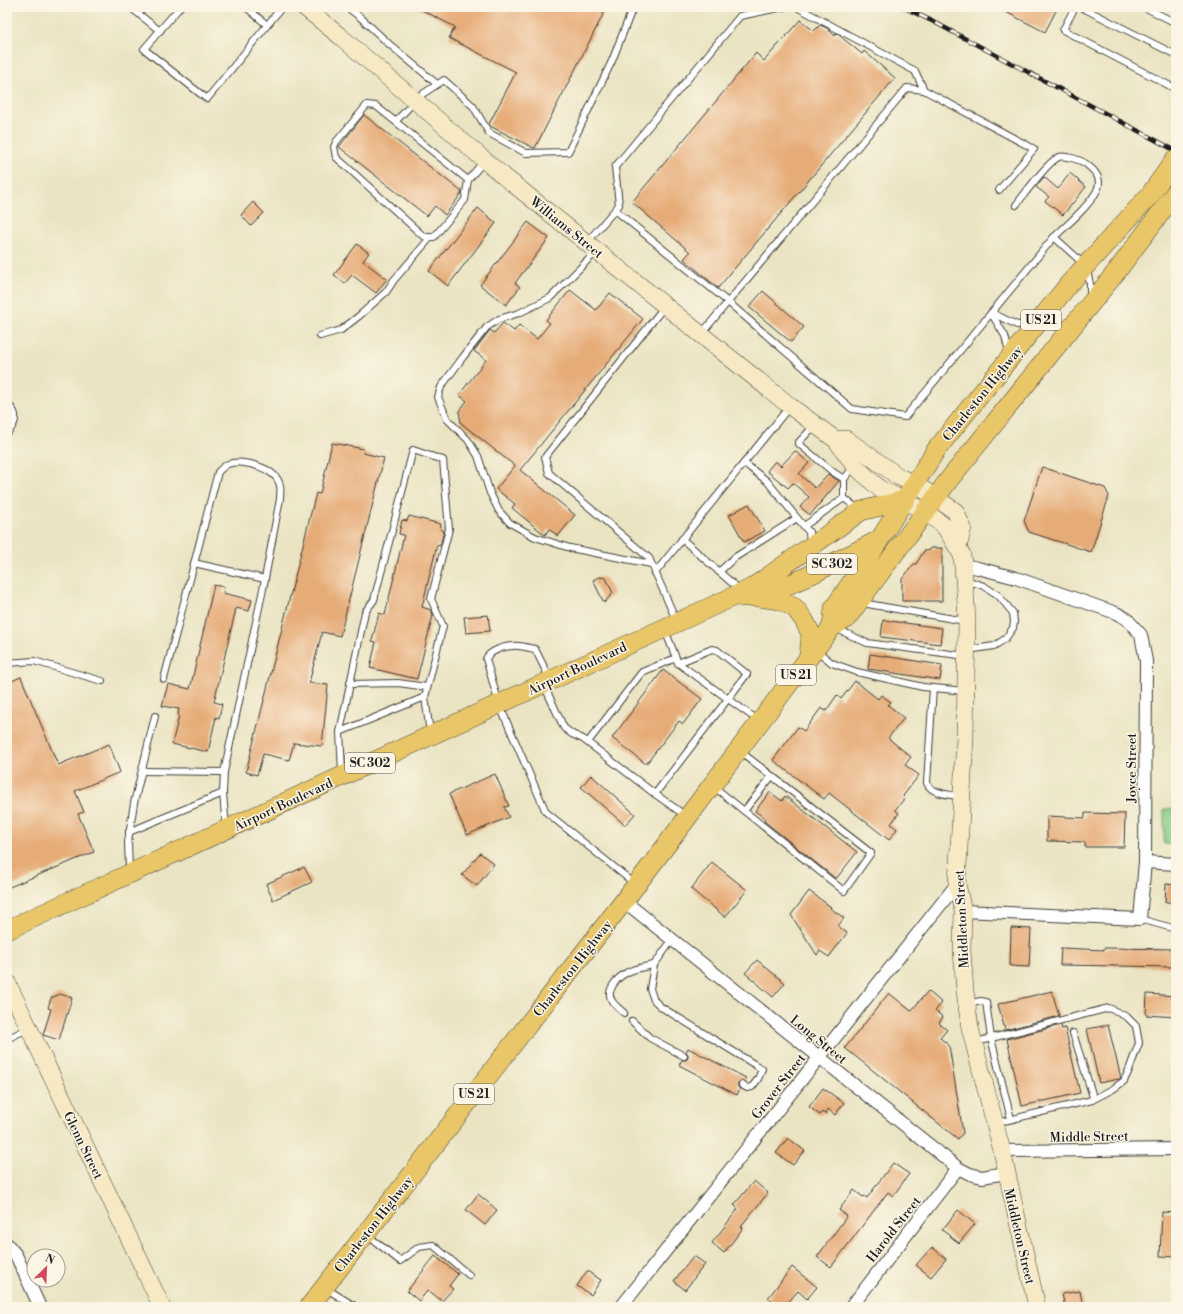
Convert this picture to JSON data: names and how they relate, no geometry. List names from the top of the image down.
{
  "streets": {
    "main road": [
      "US 21",
      "Charleston Highway",
      "SC 302",
      "Airport Boulevard"
    ],
    "street": [
      "Williams Street",
      "Joyce Street",
      "Middleton Street",
      "Long Street",
      "Grover Street",
      "Middle Street",
      "Glenn Street",
      "Harold Street"
    ]
  },
  "crossings": [
    ["Williams Street", "Charleston Highway"],
    ["Williams Street", "Airport Boulevard"],
    ["Williams Street", "Middleton Street"],
    ["Charleston Highway", "Airport Boulevard"],
    ["Charleston Highway", "Middleton Street"],
    ["Charleston Highway", "Long Street"],
    ["Airport Boulevard", "Middleton Street"],
    ["Joyce Street", "Middleton Street"],
    ["Middleton Street", "Long Street"],
    ["Middleton Street", "Grover Street"],
    ["Middleton Street", "Middle Street"],
    ["Long Street", "Grover Street"],
    ["Long Street", "Harold Street"]
  ],
  "north": "top right"
}
